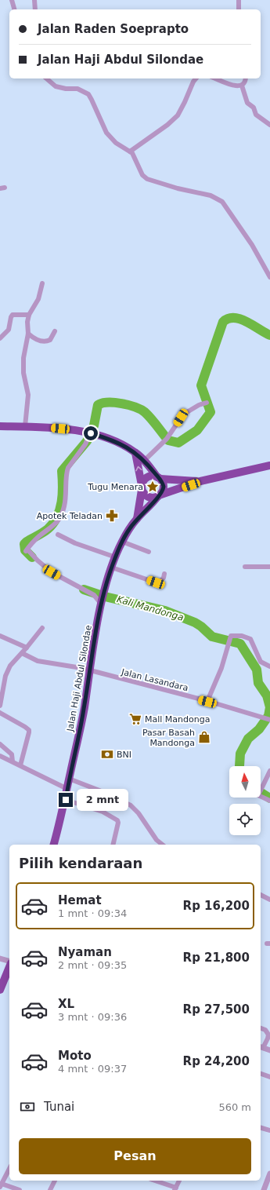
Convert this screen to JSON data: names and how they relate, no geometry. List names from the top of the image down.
{
  "streets": {
    "highway": ["Jalan Haji Abdul Silondae"],
    "street": ["Jalan Lasandara"]
  },
  "crossings": [
    ["Jalan Haji Abdul Silondae", "Jalan Lasandara"]
  ],
  "water": ["Kali Mandonga"],
  "places": {
    "place": ["Tugu Menara"],
    "pharmacy": ["Apotek Teladan"],
    "supermarket": ["Mall Mandonga"],
    "shop": ["Pasar Basah Mandonga"],
    "bank": ["BNI"]
  },
  "north": "top",
  "page": {
    "banner": ["Jalan Raden Soeprapto", "Jalan Haji Abdul Silondae"],
    "bubble": "2 mnt",
    "heading": "Pilih kendaraan",
    "list": [
      {
        "name": "Hemat",
        "note": "1 mnt · 09:34",
        "value": "Rp 16,200"
      },
      {
        "name": "Nyaman",
        "note": "2 mnt · 09:35",
        "value": "Rp 21,800"
      },
      {
        "name": "XL",
        "note": "3 mnt · 09:36",
        "value": "Rp 27,500"
      },
      {
        "name": "Moto",
        "note": "4 mnt · 09:37",
        "value": "Rp 24,200"
      }
    ],
    "pay": ["Tunai", "560 m"],
    "buttons": "Pesan"
  }
}
